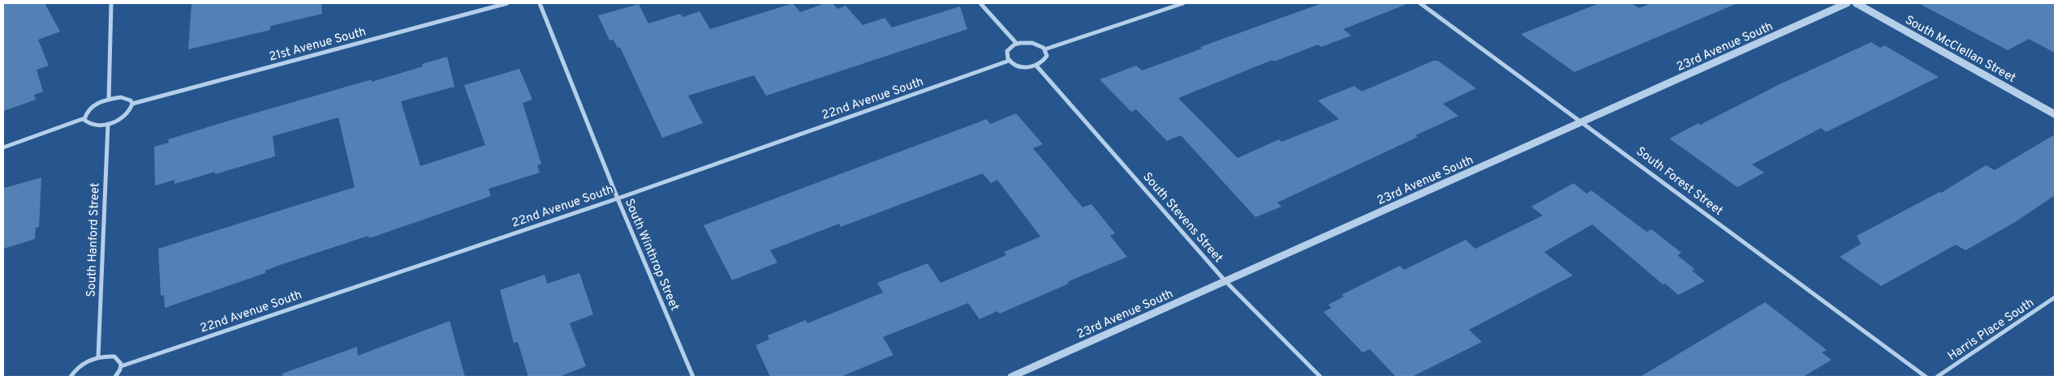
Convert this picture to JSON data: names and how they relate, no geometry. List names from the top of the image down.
{
  "streets": {
    "street": [
      "21st Avenue South",
      "23rd Avenue South",
      "South McClellan Street",
      "22nd Avenue South",
      "South Forest Street",
      "South Stevens Street",
      "South Hanford Street",
      "South Winthrop Street",
      "Harris Place South"
    ]
  },
  "crossings": [
    ["23rd Avenue South", "South Forest Street"],
    ["23rd Avenue South", "South Stevens Street"],
    ["22nd Avenue South", "South Stevens Street"],
    ["22nd Avenue South", "South Winthrop Street"]
  ]
}
